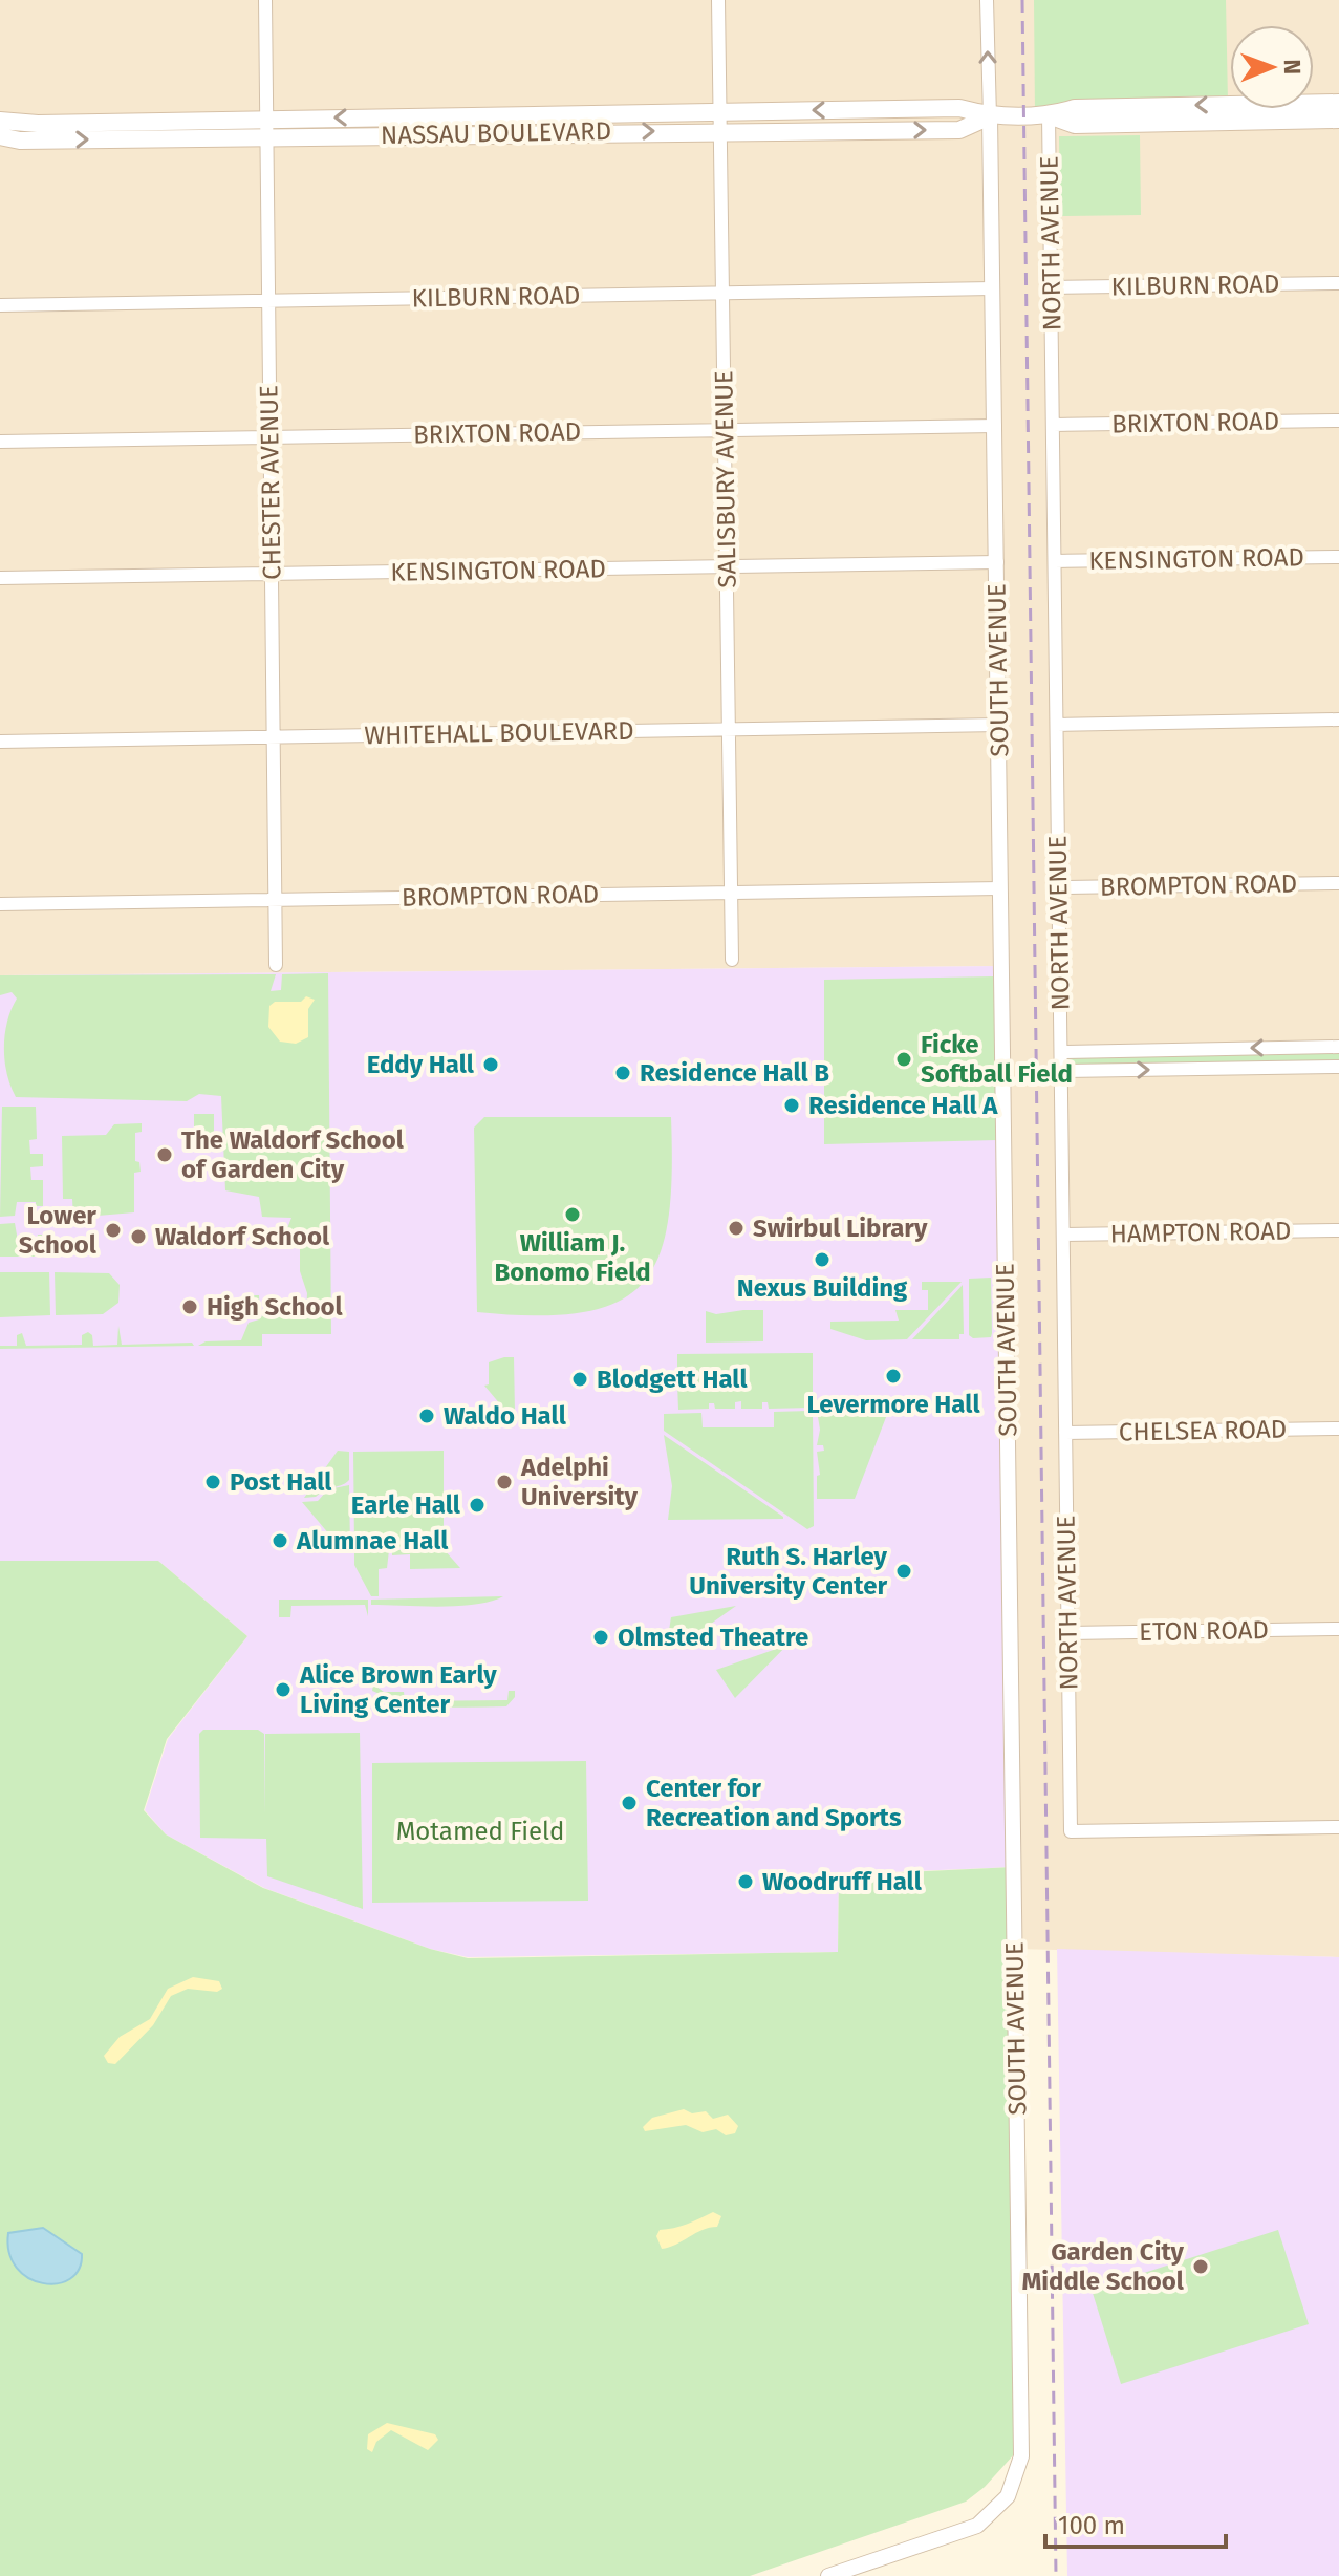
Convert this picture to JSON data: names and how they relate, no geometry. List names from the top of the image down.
{
  "streets": {
    "main road": ["NASSAU BOULEVARD"],
    "street": [
      "NORTH AVENUE",
      "KILBURN ROAD",
      "BRIXTON ROAD",
      "SALISBURY AVENUE",
      "CHESTER AVENUE",
      "KENSINGTON ROAD",
      "SOUTH AVENUE",
      "WHITEHALL BOULEVARD",
      "BROMPTON ROAD",
      "HAMPTON ROAD",
      "CHELSEA ROAD",
      "ETON ROAD"
    ]
  },
  "crossings": [
    ["NASSAU BOULEVARD", "NORTH AVENUE"],
    ["NASSAU BOULEVARD", "SALISBURY AVENUE"],
    ["NASSAU BOULEVARD", "CHESTER AVENUE"],
    ["NASSAU BOULEVARD", "SOUTH AVENUE"],
    ["NORTH AVENUE", "KILBURN ROAD"],
    ["NORTH AVENUE", "BRIXTON ROAD"],
    ["NORTH AVENUE", "KENSINGTON ROAD"],
    ["NORTH AVENUE", "BROMPTON ROAD"],
    ["NORTH AVENUE", "HAMPTON ROAD"],
    ["NORTH AVENUE", "CHELSEA ROAD"],
    ["NORTH AVENUE", "ETON ROAD"],
    ["KILBURN ROAD", "SALISBURY AVENUE"],
    ["KILBURN ROAD", "CHESTER AVENUE"],
    ["KILBURN ROAD", "SOUTH AVENUE"],
    ["BRIXTON ROAD", "SALISBURY AVENUE"],
    ["BRIXTON ROAD", "CHESTER AVENUE"],
    ["BRIXTON ROAD", "SOUTH AVENUE"],
    ["SALISBURY AVENUE", "KENSINGTON ROAD"],
    ["SALISBURY AVENUE", "WHITEHALL BOULEVARD"],
    ["SALISBURY AVENUE", "BROMPTON ROAD"],
    ["CHESTER AVENUE", "KENSINGTON ROAD"],
    ["CHESTER AVENUE", "WHITEHALL BOULEVARD"],
    ["CHESTER AVENUE", "BROMPTON ROAD"],
    ["KENSINGTON ROAD", "SOUTH AVENUE"],
    ["SOUTH AVENUE", "WHITEHALL BOULEVARD"],
    ["SOUTH AVENUE", "BROMPTON ROAD"]
  ],
  "parks": ["Motamed Field"],
  "places": [
    "Ficke Softball Field",
    "Eddy Hall",
    "Residence Hall B",
    "Residence Hall A",
    "The Waldorf School of Garden City",
    "William J. Bonomo Field",
    "Swirbul Library",
    "Lower School",
    "Waldorf School",
    "Nexus Building",
    "High School",
    "Levermore Hall",
    "Blodgett Hall",
    "Waldo Hall",
    "Post Hall",
    "Adelphi University",
    "Earle Hall",
    "Alumnae Hall",
    "Ruth S. Harley University Center",
    "Olmsted Theatre",
    "Alice Brown Early Living Center",
    "Center for Recreation and Sports",
    "Woodruff Hall",
    "Garden City Middle School"
  ],
  "scale_bar": "100 m",
  "north": "right"
}
